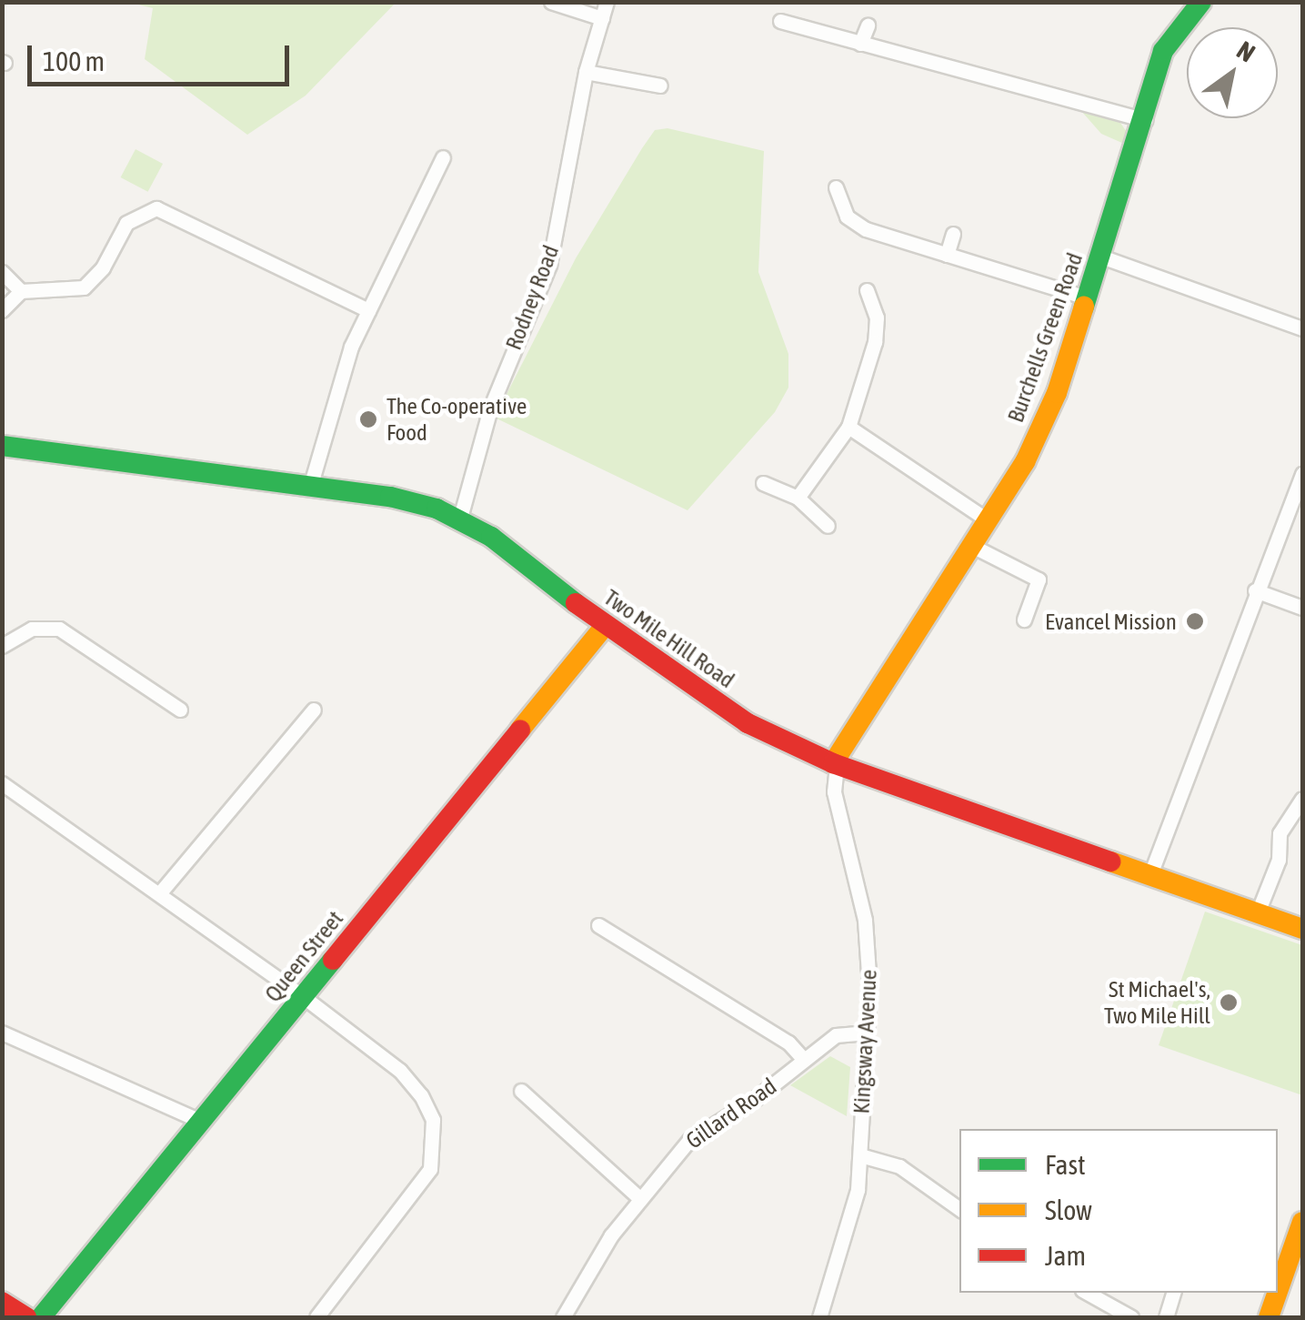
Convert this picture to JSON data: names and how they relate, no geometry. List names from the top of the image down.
{
  "streets": {
    "street": [
      "Rodney Road",
      "Burchells Green Road",
      "Two Mile Hill Road",
      "Queen Street",
      "Kingsway Avenue",
      "Gillard Road"
    ]
  },
  "crossings": [
    ["Rodney Road", "Two Mile Hill Road"],
    ["Burchells Green Road", "Two Mile Hill Road"],
    ["Burchells Green Road", "Kingsway Avenue"],
    ["Two Mile Hill Road", "Queen Street"],
    ["Two Mile Hill Road", "Kingsway Avenue"],
    ["Kingsway Avenue", "Gillard Road"]
  ],
  "places": ["The Co-operative Food", "Evancel Mission", "St Michael's, Two Mile Hill"],
  "legend": ["Fast", "Slow", "Jam"],
  "scale_bar": "100 m",
  "north": "top right"
}
